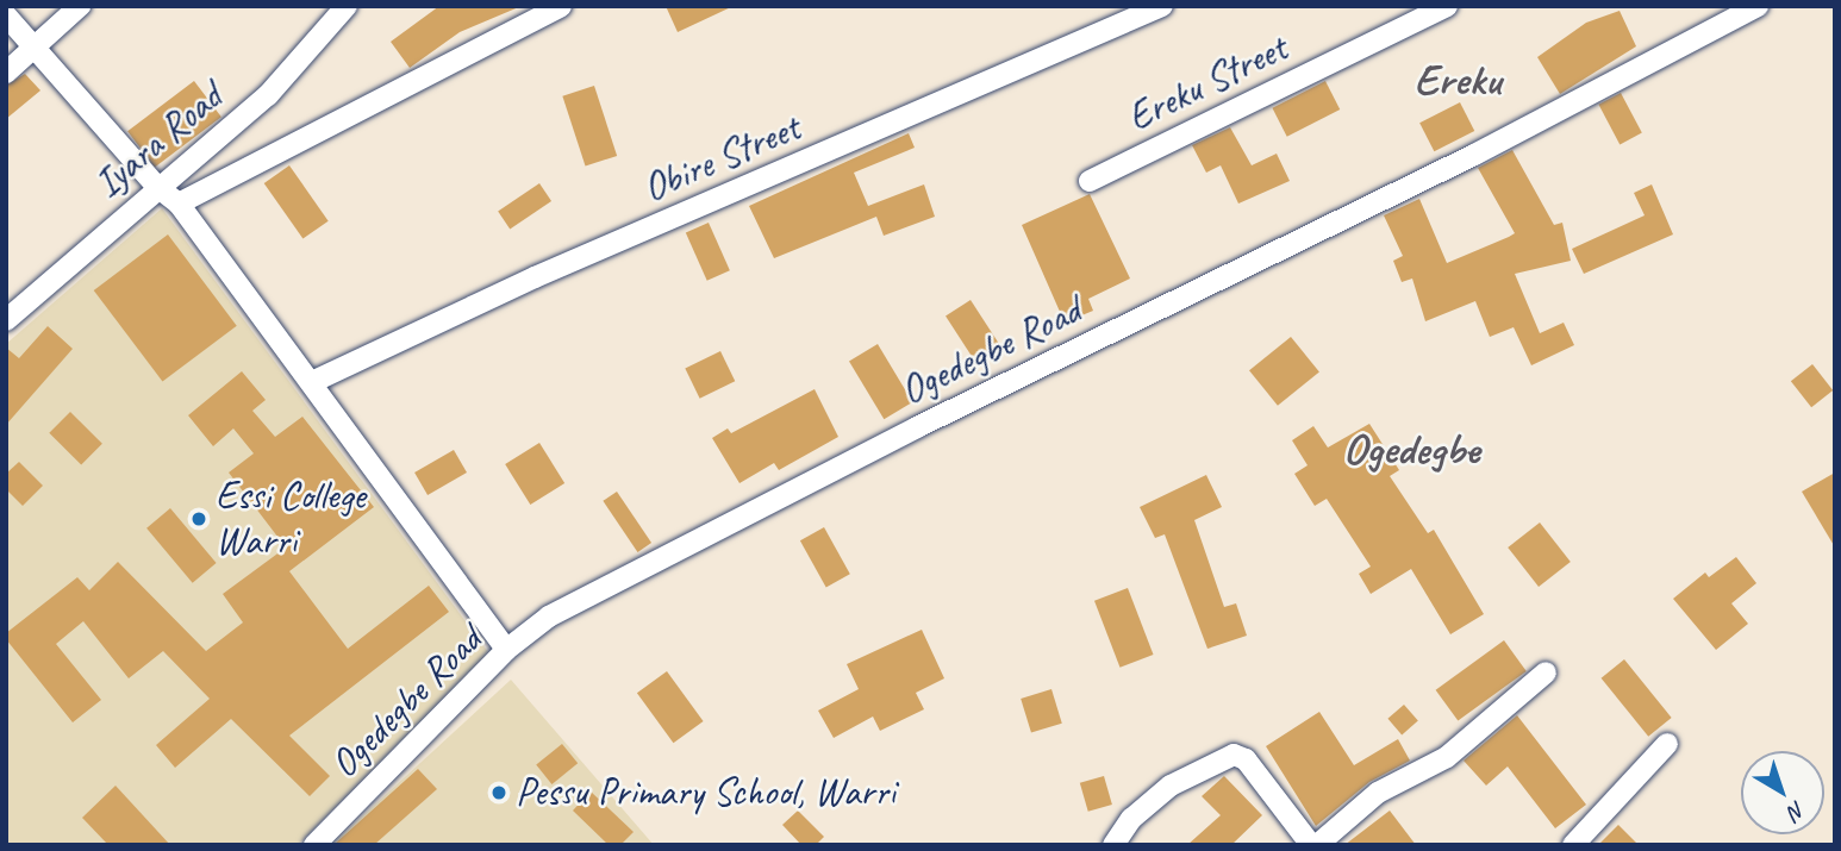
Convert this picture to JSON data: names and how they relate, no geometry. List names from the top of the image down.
{
  "streets": {
    "street": [
      "Ereku Street",
      "Iyara Road",
      "Obire Street",
      "Ogedegbe Road"
    ]
  },
  "districts": ["Ereku", "Ogedegbe"],
  "places": ["Essi College Warri", "Pessu Primary School, Warri"],
  "north": "bottom right"
}
